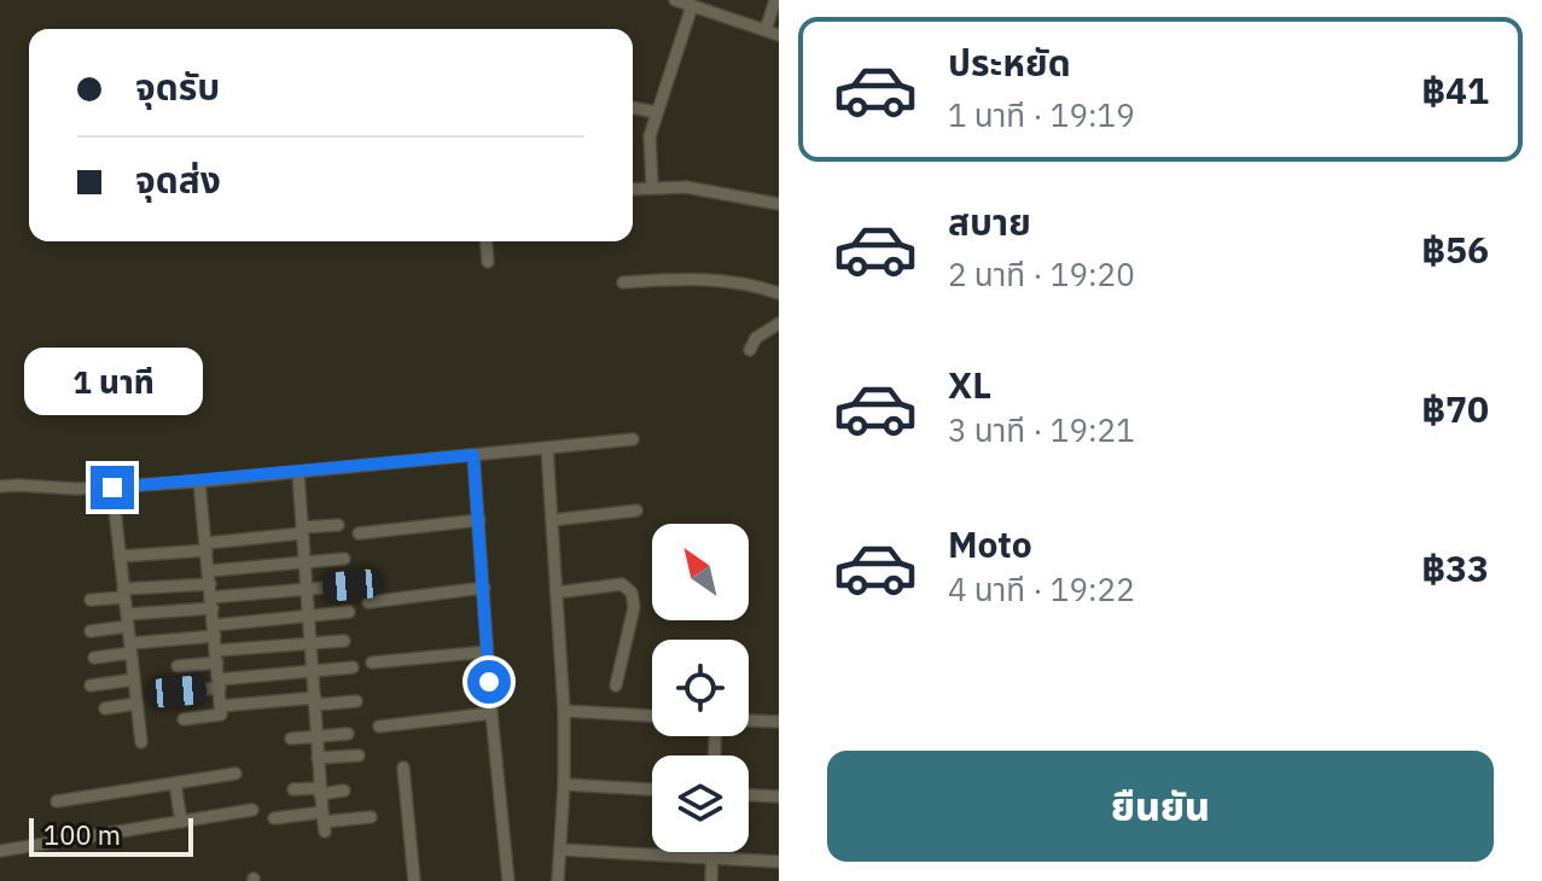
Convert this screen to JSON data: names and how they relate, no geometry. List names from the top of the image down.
{
  "scale_bar": "100 m",
  "north": "top left",
  "page": {
    "list": [
      {
        "name": "ประหยัด",
        "note": "1 นาที · 19:19",
        "value": "฿41"
      },
      {
        "name": "สบาย",
        "note": "2 นาที · 19:20",
        "value": "฿56"
      },
      {
        "name": "XL",
        "note": "3 นาที · 19:21",
        "value": "฿70"
      },
      {
        "name": "Moto",
        "note": "4 นาที · 19:22",
        "value": "฿33"
      }
    ],
    "banner": ["จุดรับ", "จุดส่ง"],
    "bubble": "1 นาที",
    "buttons": "ยืนยัน",
    "scale": "100 m"
  }
}
